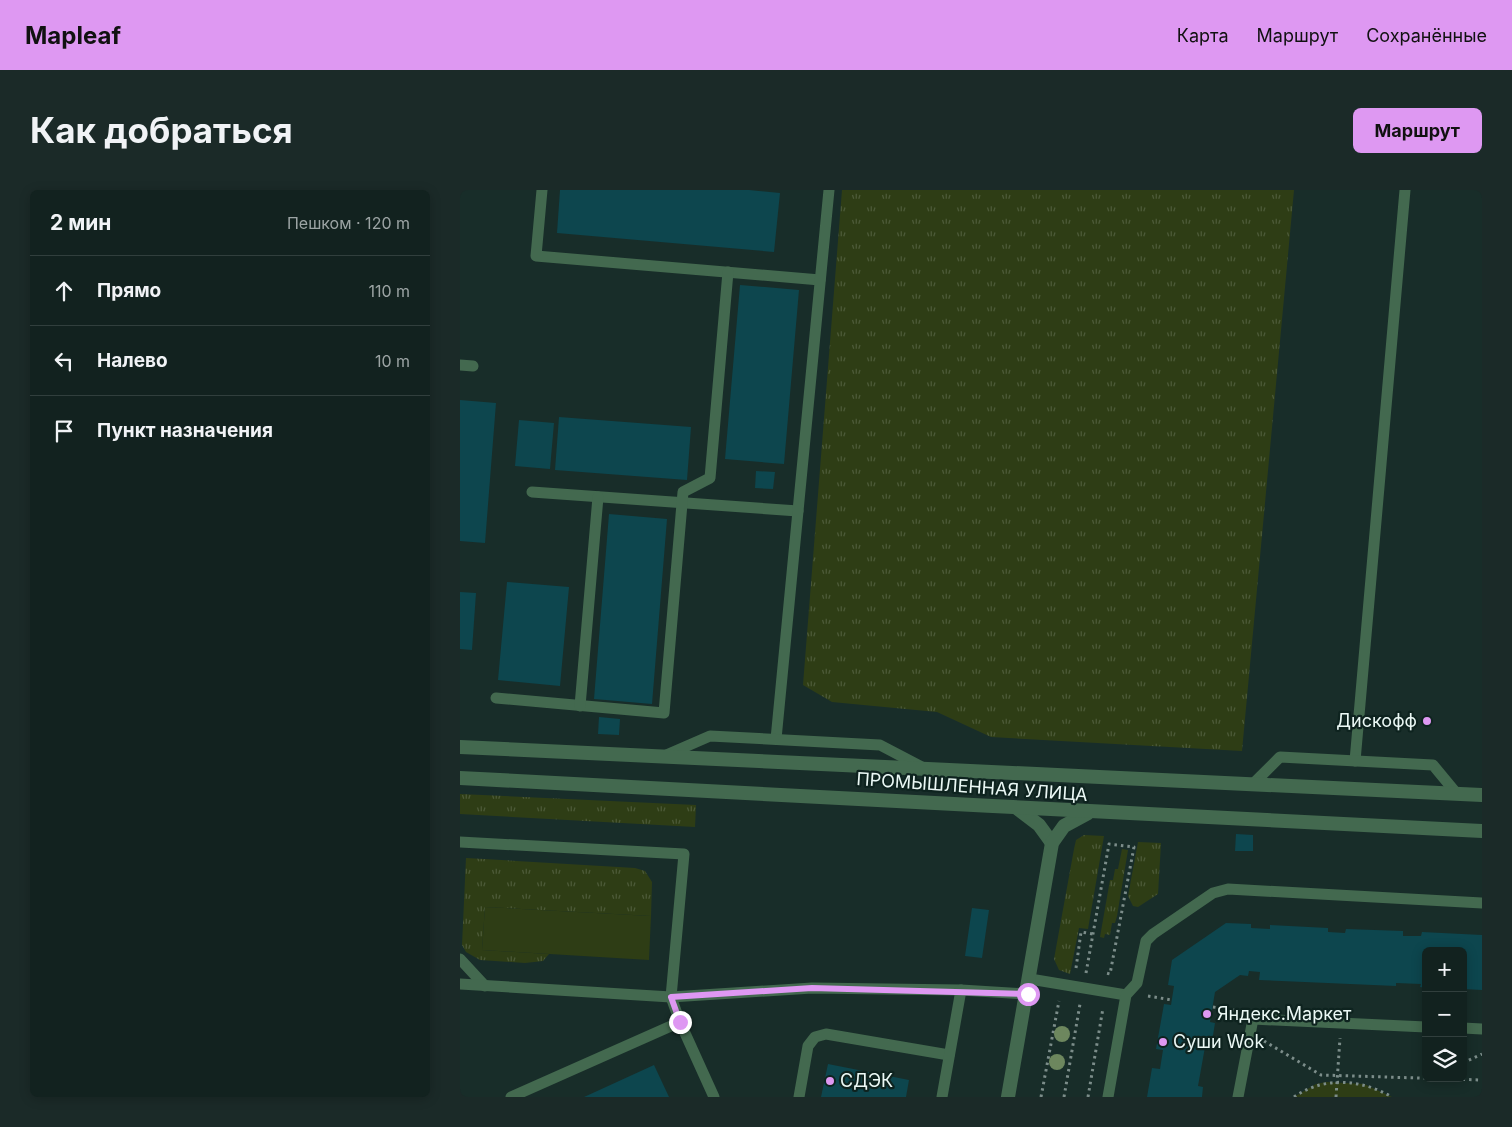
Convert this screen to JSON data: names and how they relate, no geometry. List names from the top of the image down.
{
  "streets": {
    "street": ["ПРОМЫШЛЕННАЯ УЛИЦА"]
  },
  "places": [
    "Дискофф",
    "Яндекс.Маркет",
    "Суши Wok",
    "СДЭК"
  ],
  "page": {
    "header": "Mapleaf",
    "nav": ["Карта", "Маршрут", "Сохранённые"],
    "buttons": "Маршрут",
    "title": "Как добраться",
    "heading": ["2 мин", "Пешком · 120 m"],
    "list": [
      ["Прямо", "110 m"],
      ["Налево", "10 m"],
      "Пункт назначения"
    ],
    "map_buttons": ["+", "−"]
  }
}
